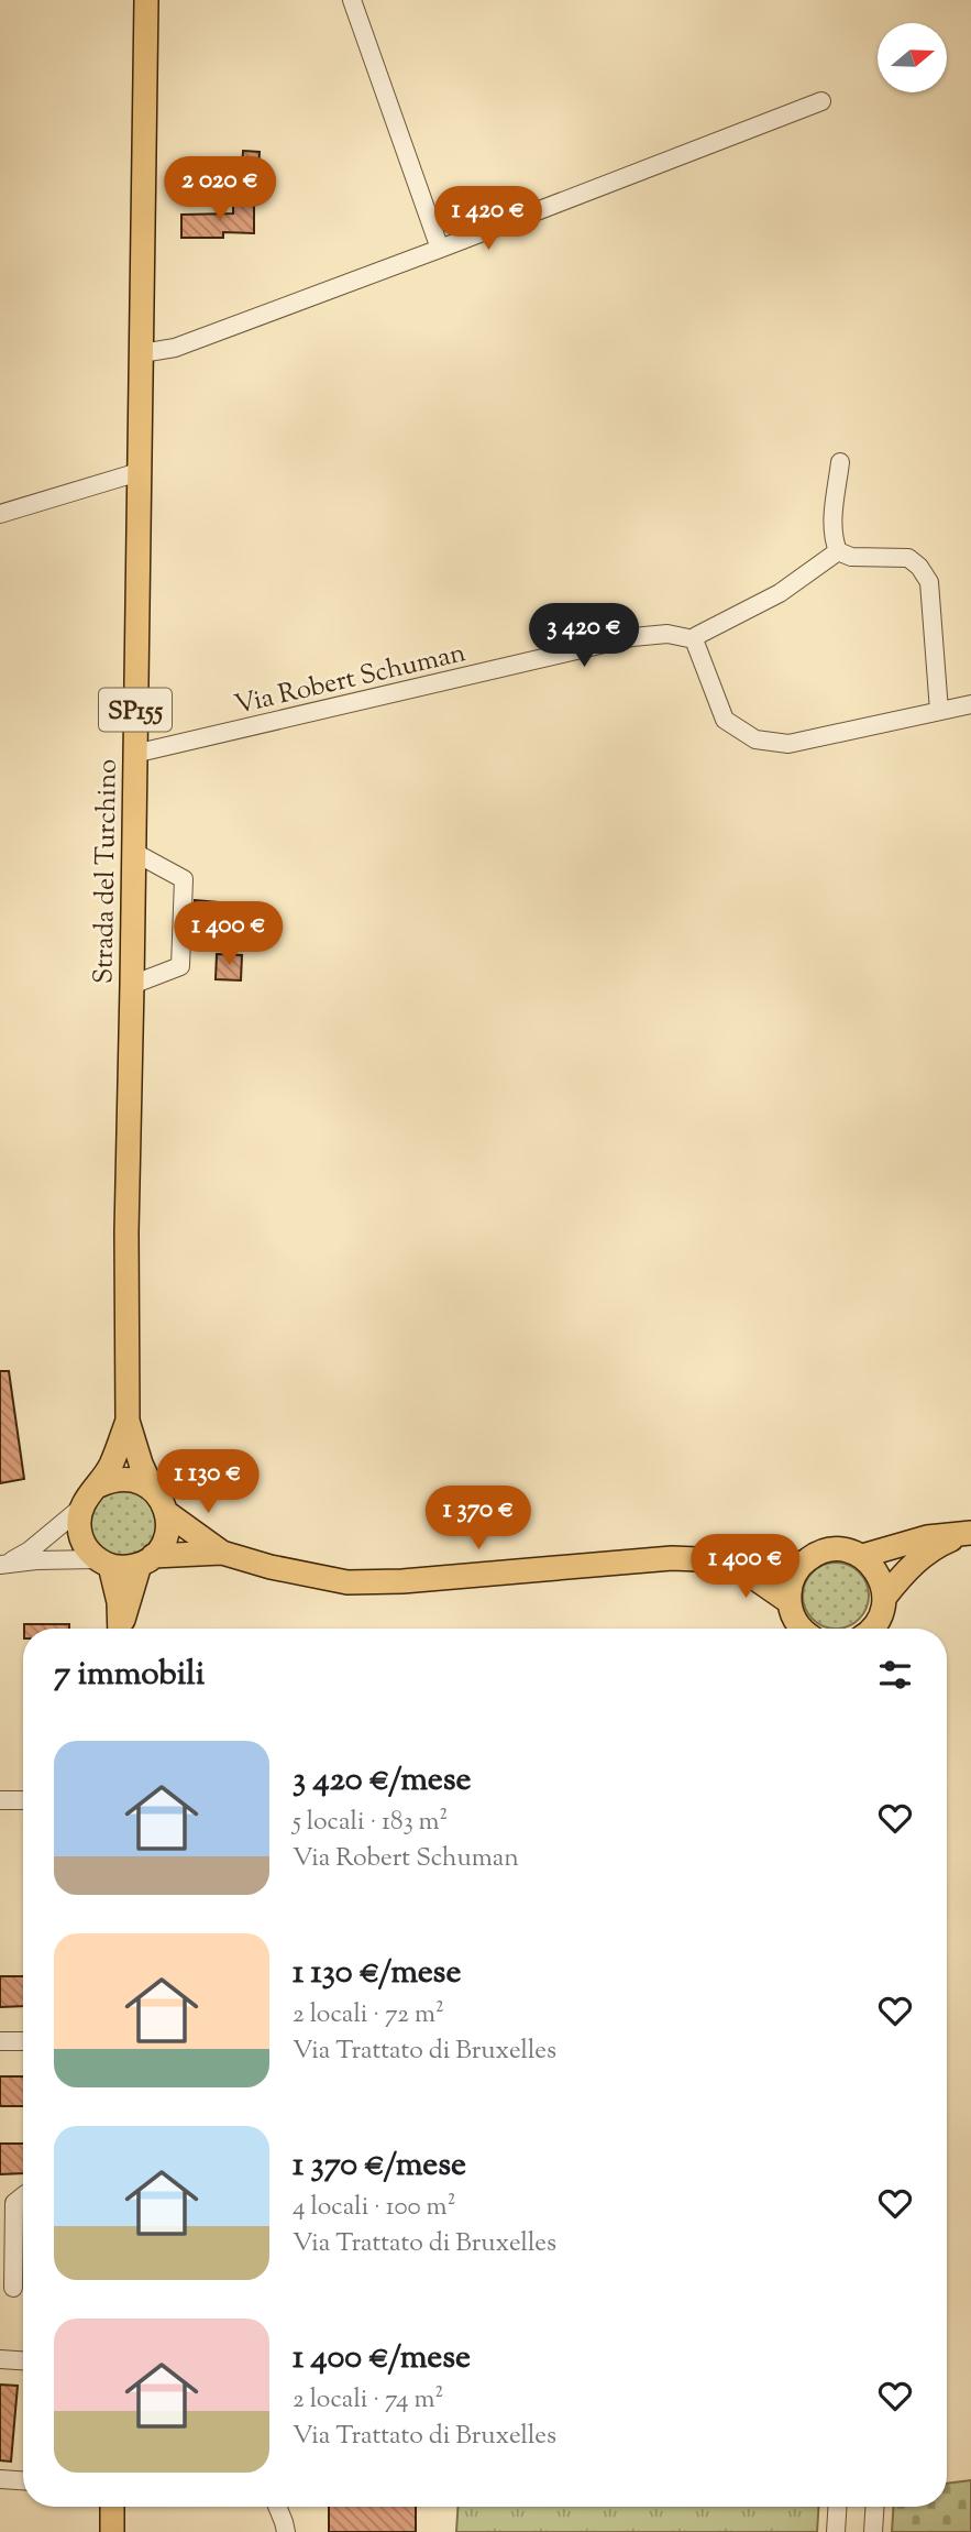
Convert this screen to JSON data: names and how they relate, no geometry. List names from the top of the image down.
{
  "streets": {
    "main road": ["SP155", "Strada del Turchino"],
    "street": ["Via Robert Schuman"]
  },
  "crossings": [
    ["Via Robert Schuman", "Strada del Turchino"]
  ],
  "north": "right",
  "page": {
    "price": [
      "2 020 €",
      "1 420 €",
      "3 420 €",
      "1 400 €",
      "1 130 €",
      "1 370 €",
      "1 400 €"
    ],
    "heading": "7 immobili",
    "list": [
      {
        "name": "3 420 €/mese",
        "note": "5 locali · 183 m² · Via Robert Schuman"
      },
      {
        "name": "1 130 €/mese",
        "note": "2 locali · 72 m² · Via Trattato di Bruxelles"
      },
      {
        "name": "1 370 €/mese",
        "note": "4 locali · 100 m² · Via Trattato di Bruxelles"
      },
      {
        "name": "1 400 €/mese",
        "note": "2 locali · 74 m² · Via Trattato di Bruxelles"
      }
    ]
  }
}
